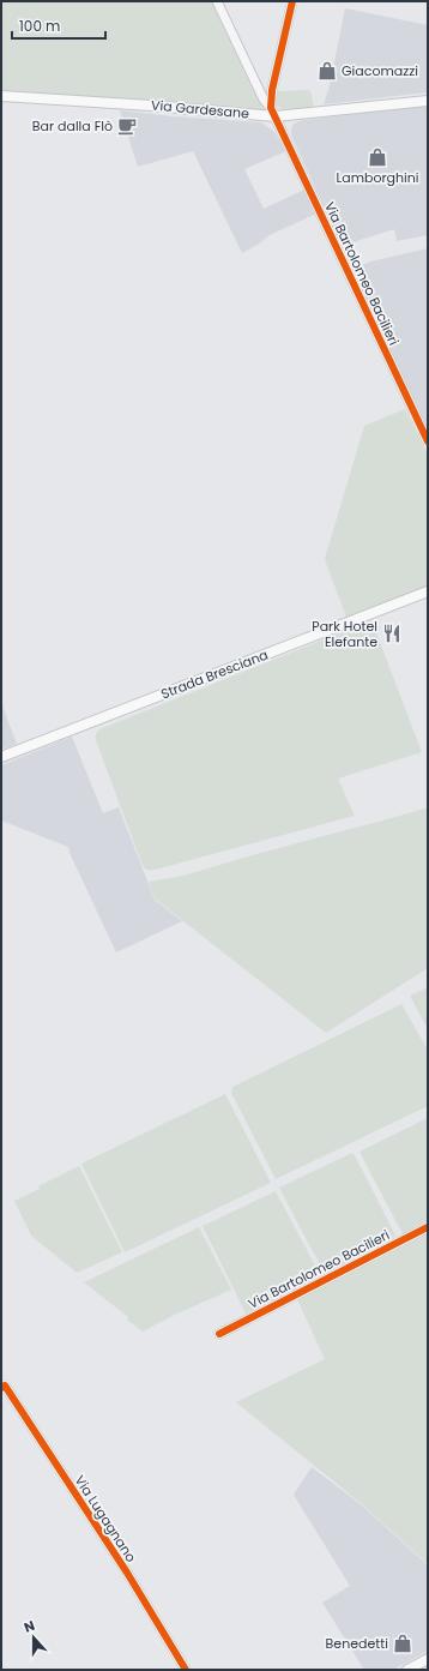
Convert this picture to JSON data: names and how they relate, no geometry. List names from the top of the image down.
{
  "streets": {
    "main road": ["Via Gardesane", "Strada Bresciana"],
    "street": ["Via Bartolomeo Bacilieri", "Via Lugagnano"]
  },
  "crossings": [
    ["Via Gardesane", "Via Bartolomeo Bacilieri"]
  ],
  "places": {
    "shop": ["Giacomazzi", "Lamborghini", "Benedetti"],
    "cafe": ["Bar dalla Flò"],
    "restaurant": ["Park Hotel Elefante"]
  },
  "scale_bar": "100 m",
  "north": "top"
}
